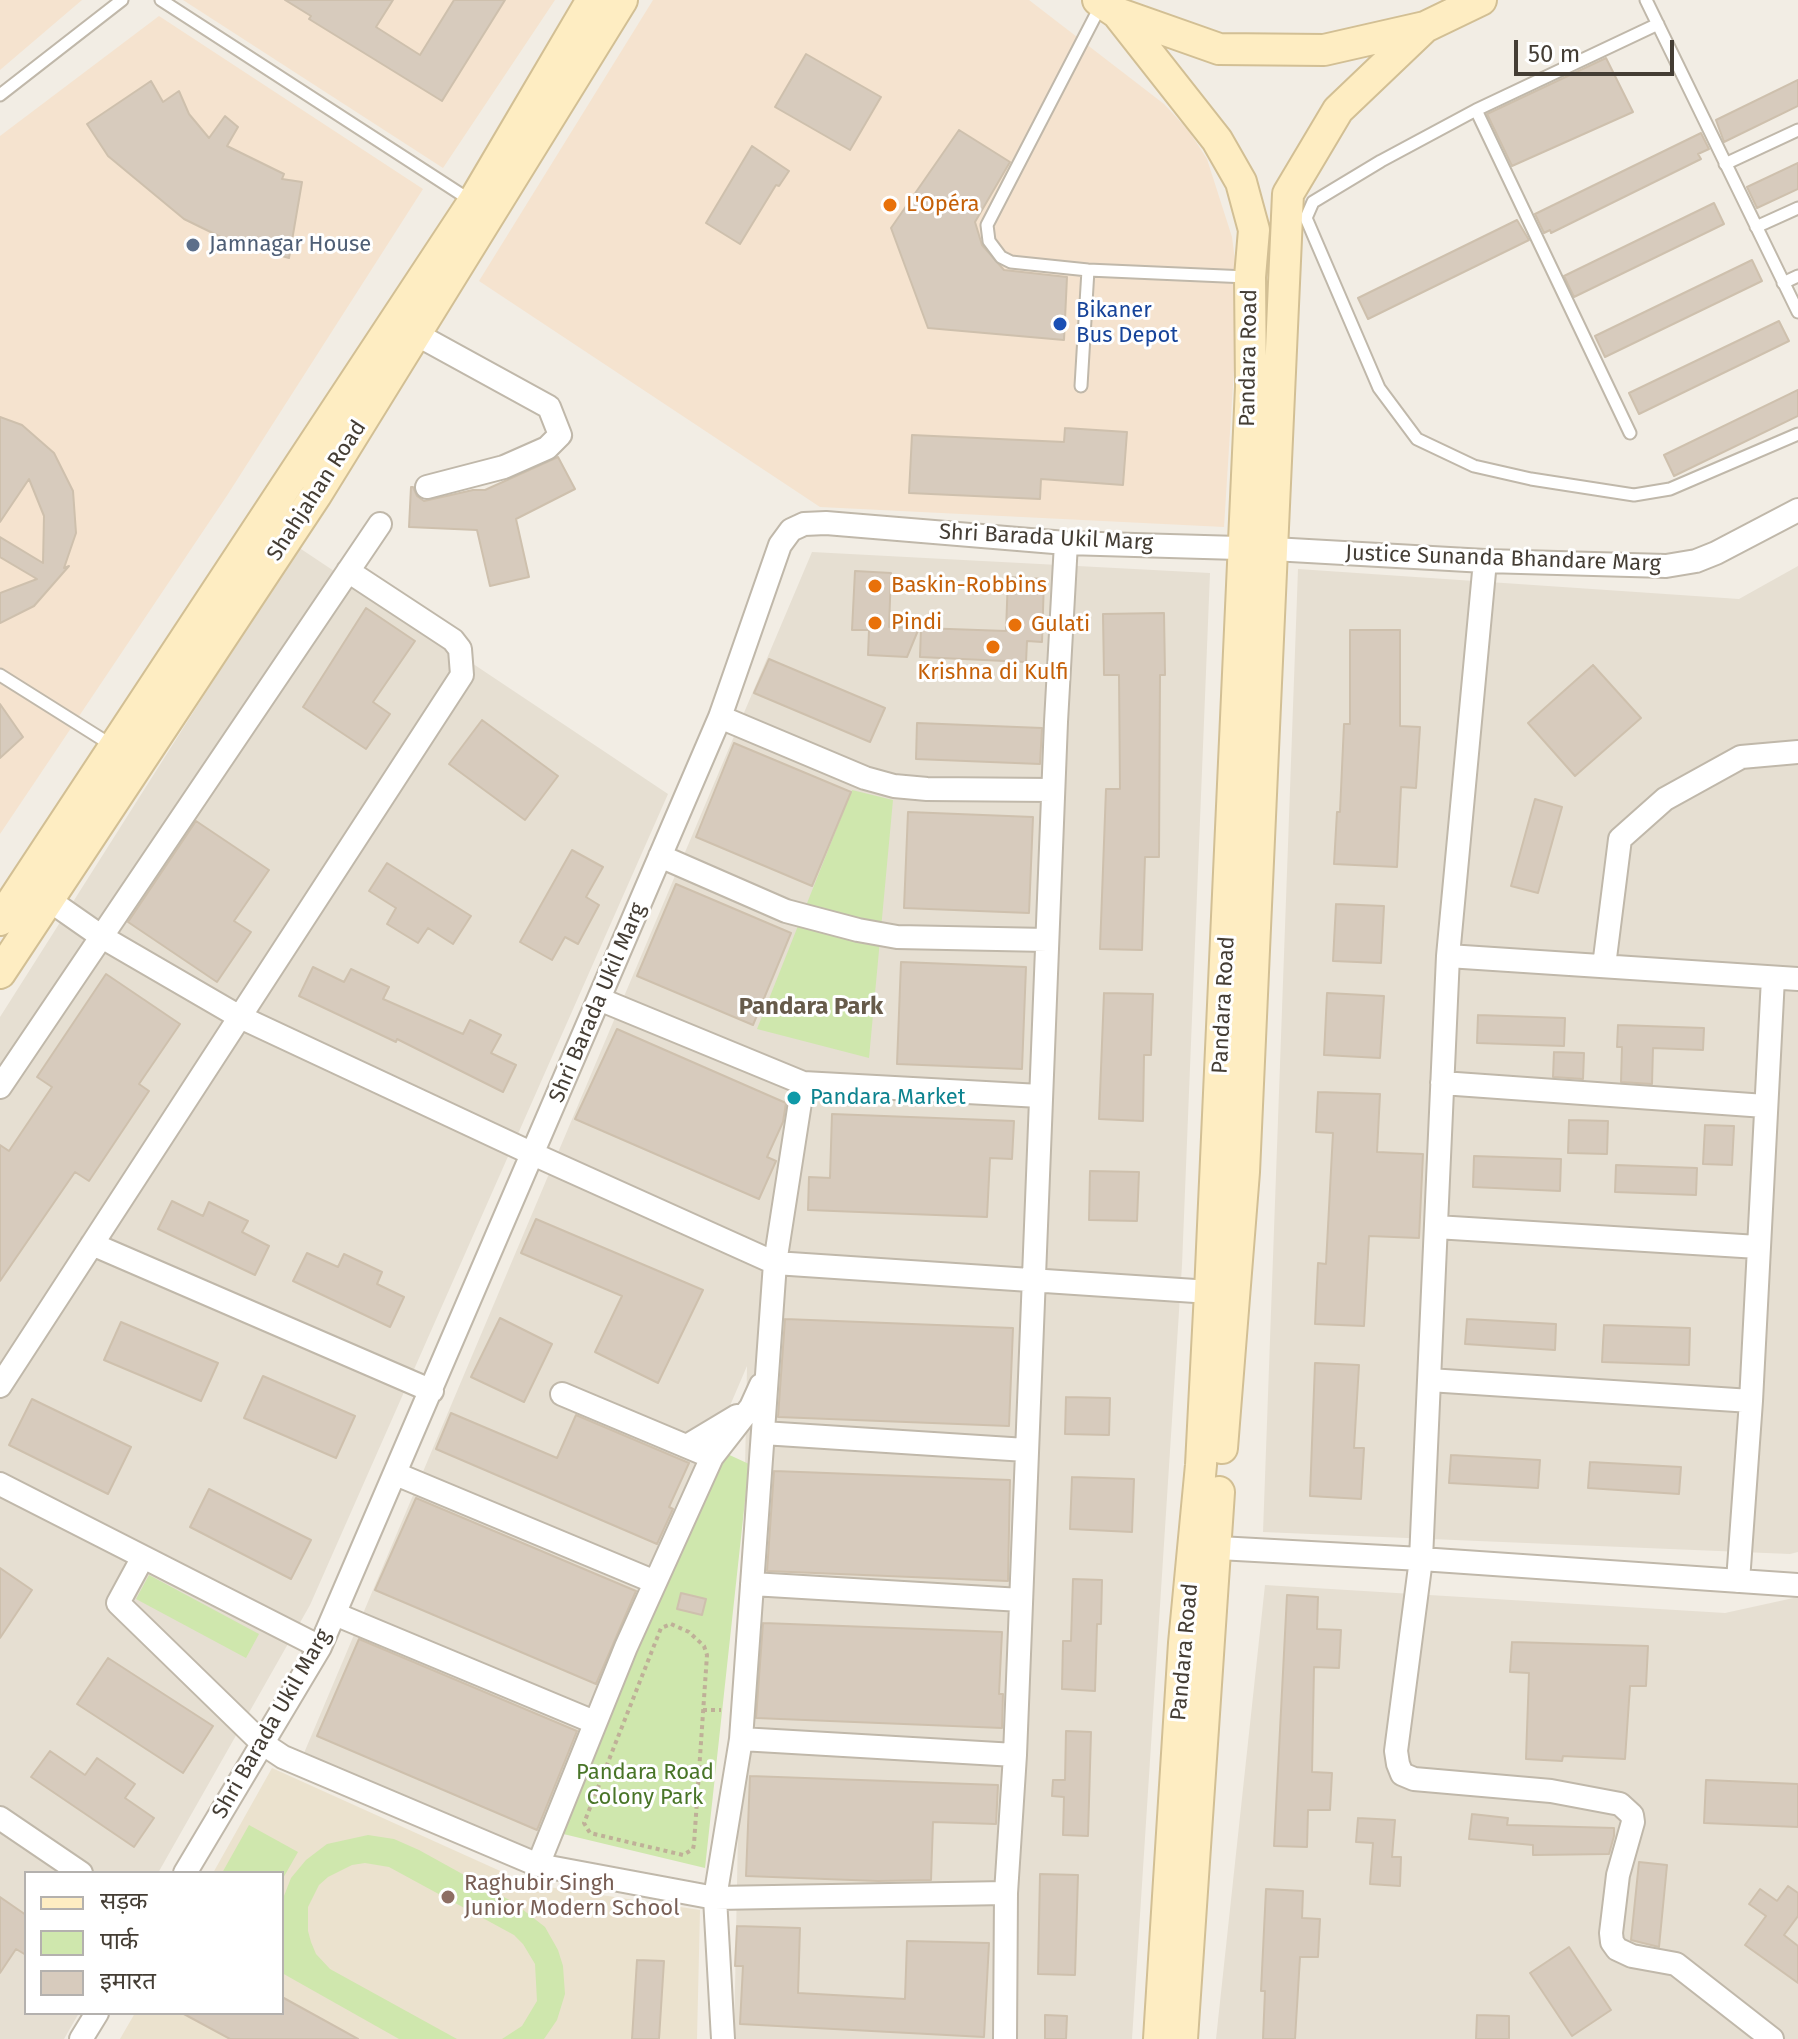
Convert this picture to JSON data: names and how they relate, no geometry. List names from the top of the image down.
{
  "streets": {
    "main road": ["Pandara Road", "Shahjahan Road"],
    "street": ["Shri Barada Ukil Marg", "Justice Sunanda Bhandare Marg"]
  },
  "crossings": [
    ["Pandara Road", "Shri Barada Ukil Marg"],
    ["Pandara Road", "Justice Sunanda Bhandare Marg"],
    ["Shri Barada Ukil Marg", "Justice Sunanda Bhandare Marg"]
  ],
  "districts": ["Pandara Park"],
  "parks": ["Pandara Road Colony Park"],
  "places": [
    "L'Opéra",
    "Jamnagar House",
    "Bikaner Bus Depot",
    "Baskin-Robbins",
    "Pindi",
    "Gulati",
    "Krishna di Kulfi",
    "Pandara Market",
    "Raghubir Singh Junior Modern School"
  ],
  "legend": ["सड़क", "पार्क", "इमारत"],
  "scale_bar": "50 m"
}
